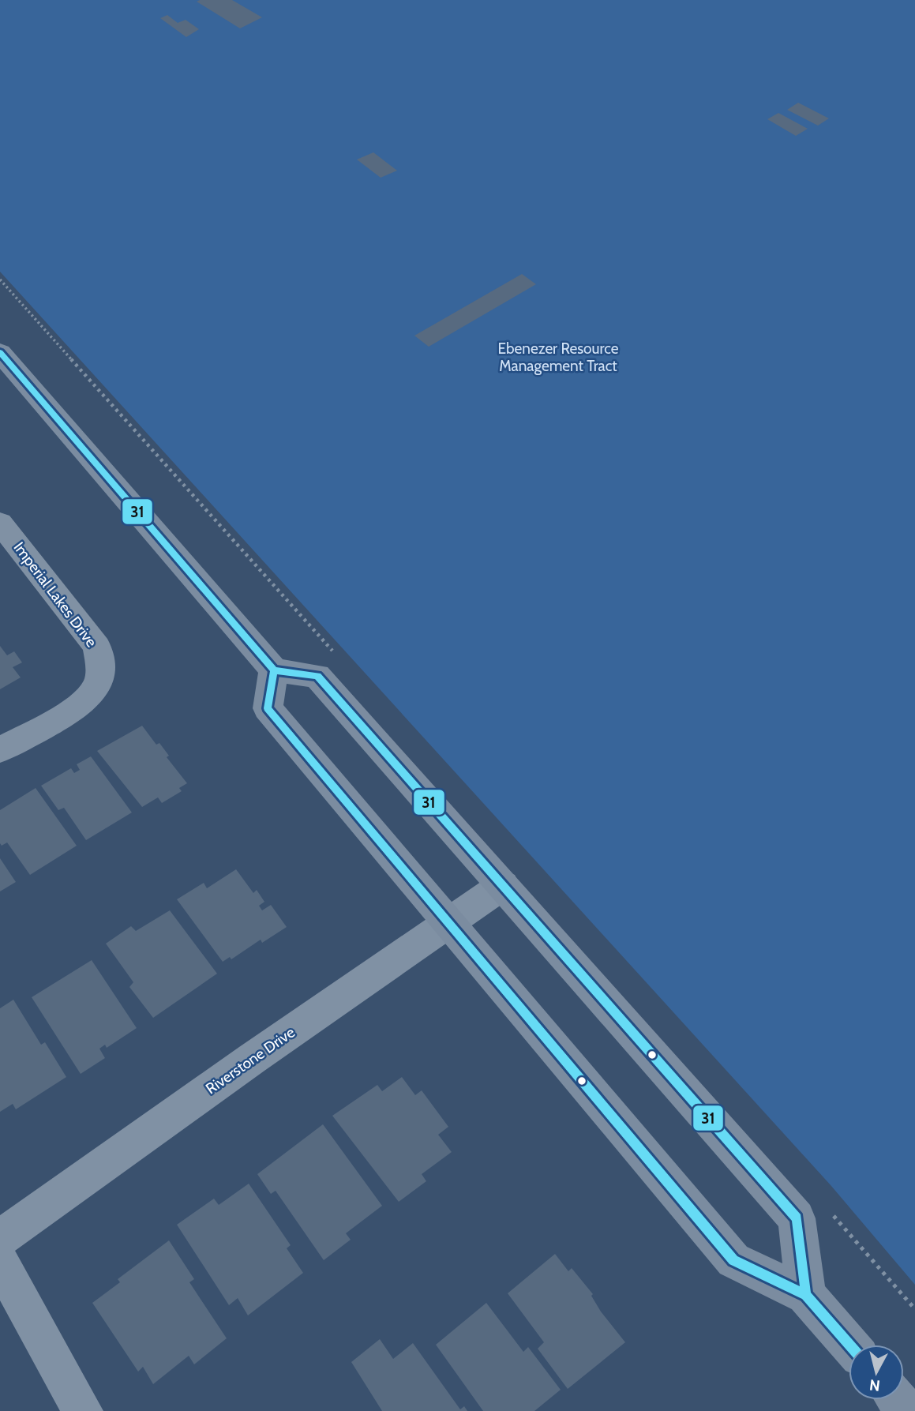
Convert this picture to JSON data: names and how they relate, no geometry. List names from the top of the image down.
{
  "streets": {
    "street": ["Imperial Lakes Drive", "Riverstone Drive"]
  },
  "parks": ["Ebenezer Resource Management Tract"],
  "lines": ["transit line 31"],
  "north": "bottom"
}
